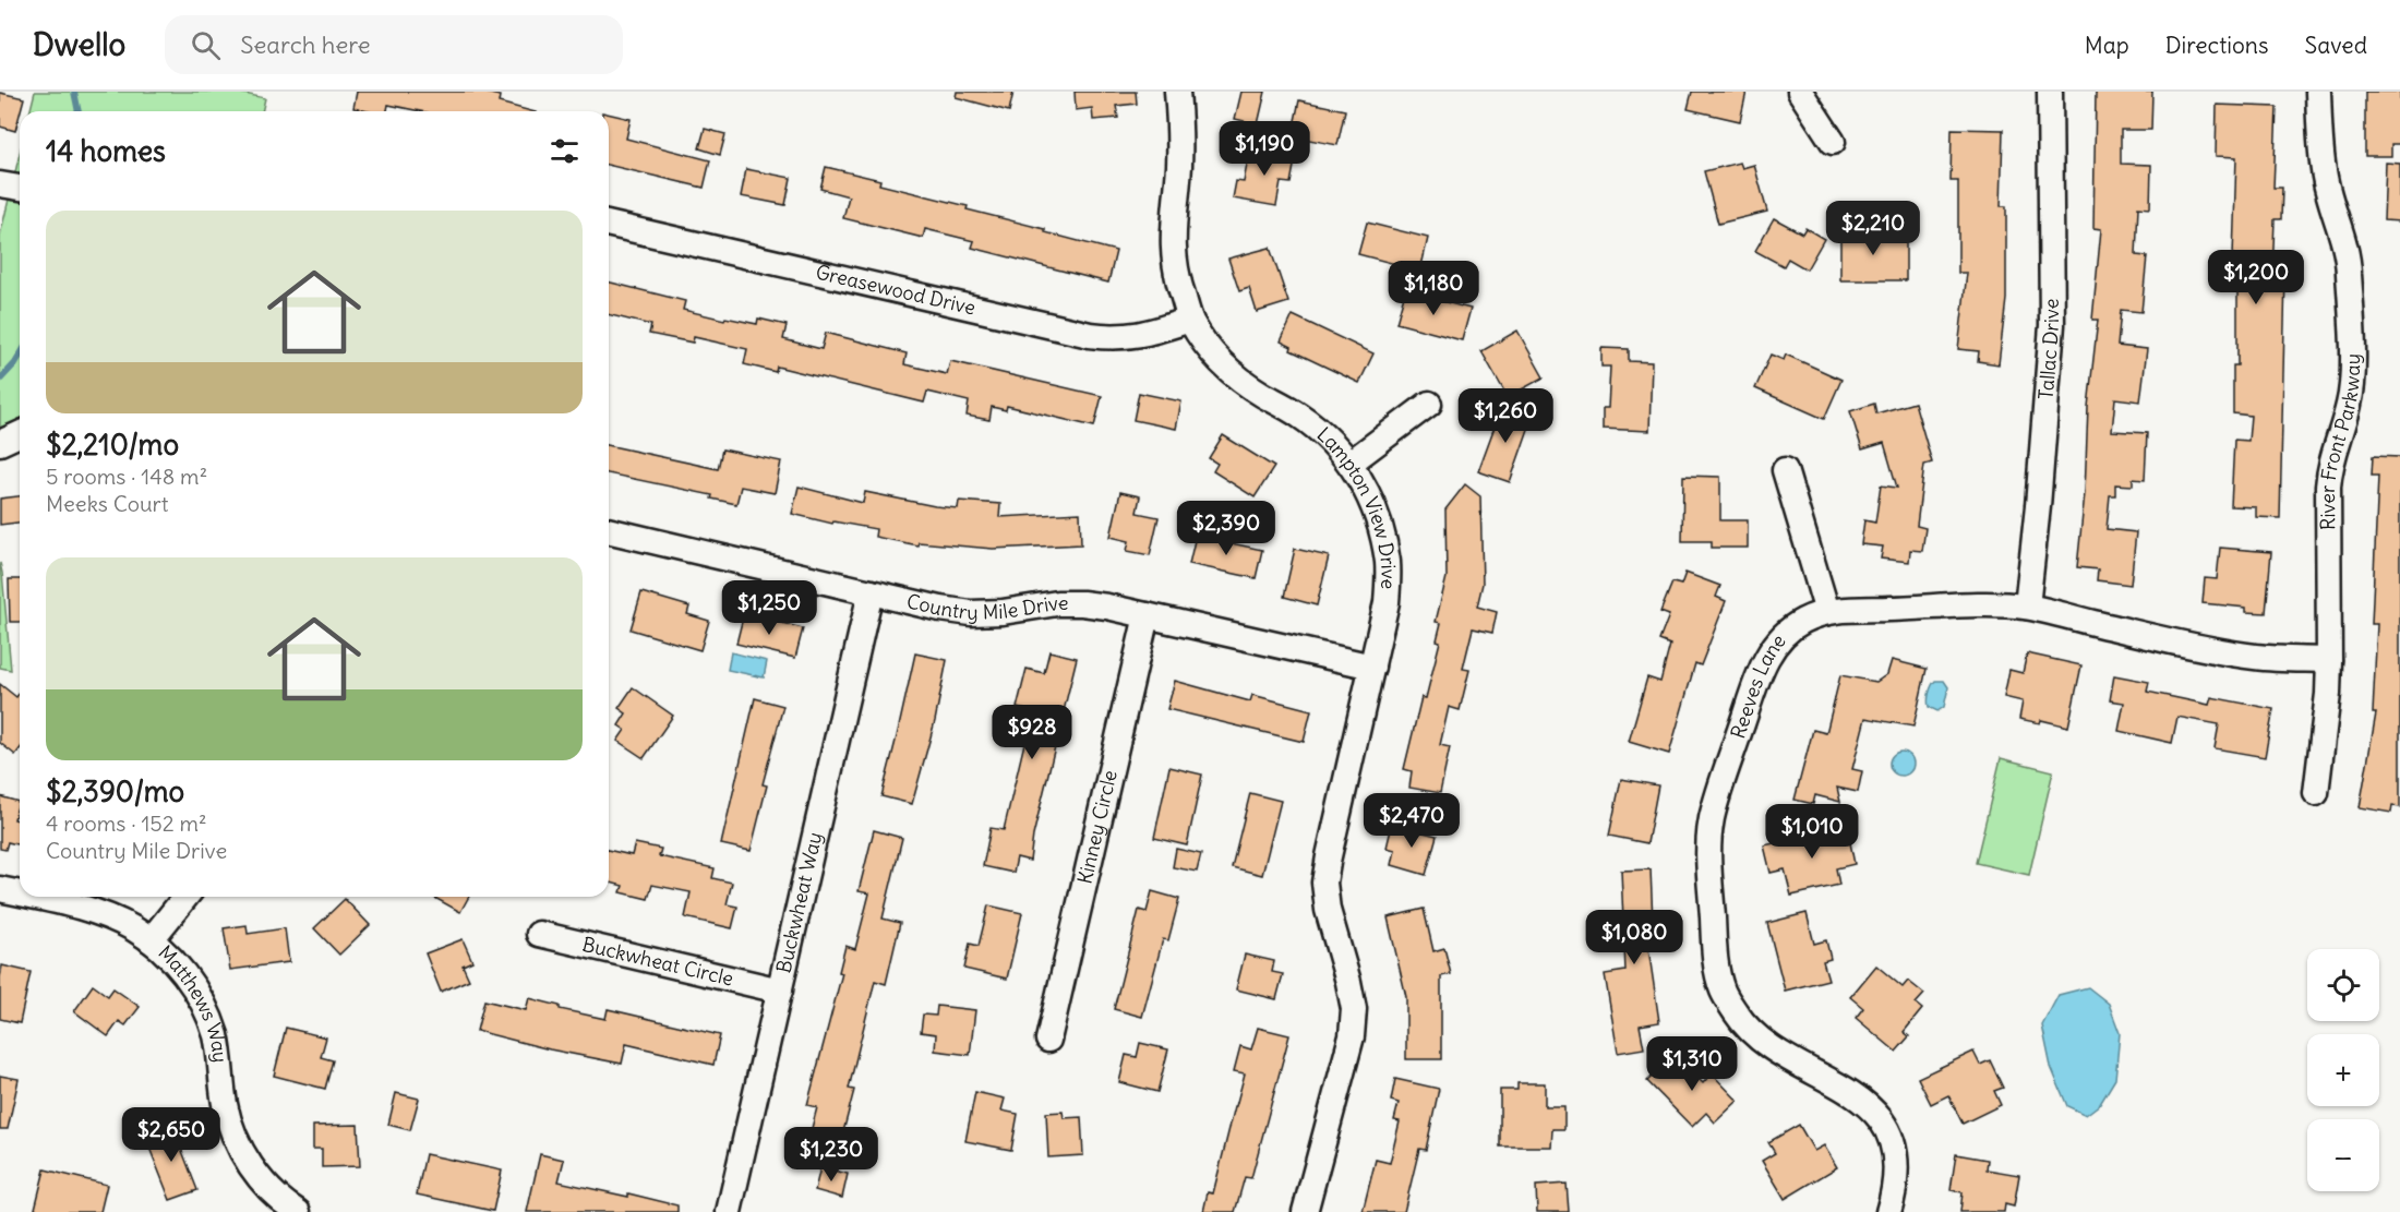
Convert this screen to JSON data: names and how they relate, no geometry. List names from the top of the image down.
{
  "streets": {
    "street": [
      "Greasewood Drive",
      "Tallac Drive",
      "River Front Parkway",
      "Lampton View Drive",
      "Country Mile Drive",
      "Reeves Lane",
      "Kinney Circle",
      "Buckwheat Way",
      "Buckwheat Circle",
      "Matthews Way"
    ]
  },
  "crossings": [
    ["Greasewood Drive", "Lampton View Drive"],
    ["Tallac Drive", "Reeves Lane"],
    ["River Front Parkway", "Reeves Lane"],
    ["Lampton View Drive", "Country Mile Drive"],
    ["Country Mile Drive", "Kinney Circle"],
    ["Country Mile Drive", "Buckwheat Way"],
    ["Buckwheat Way", "Buckwheat Circle"]
  ],
  "page": {
    "header": "Dwello",
    "search": "Search here",
    "nav": ["Map", "Directions", "Saved"],
    "heading": "14 homes",
    "price": [
      "$1,190",
      "$2,210",
      "$1,200",
      "$1,180",
      "$1,260",
      "$2,390",
      "$1,250",
      "$928",
      "$2,470",
      "$1,010",
      "$1,080",
      "$1,310",
      "$2,650",
      "$1,230"
    ],
    "list": [
      {
        "name": "$2,210/mo",
        "note": "5 rooms · 148 m² · Meeks Court"
      },
      {
        "name": "$2,390/mo",
        "note": "4 rooms · 152 m² · Country Mile Drive"
      }
    ],
    "map_buttons": ["+", "−"]
  }
}
